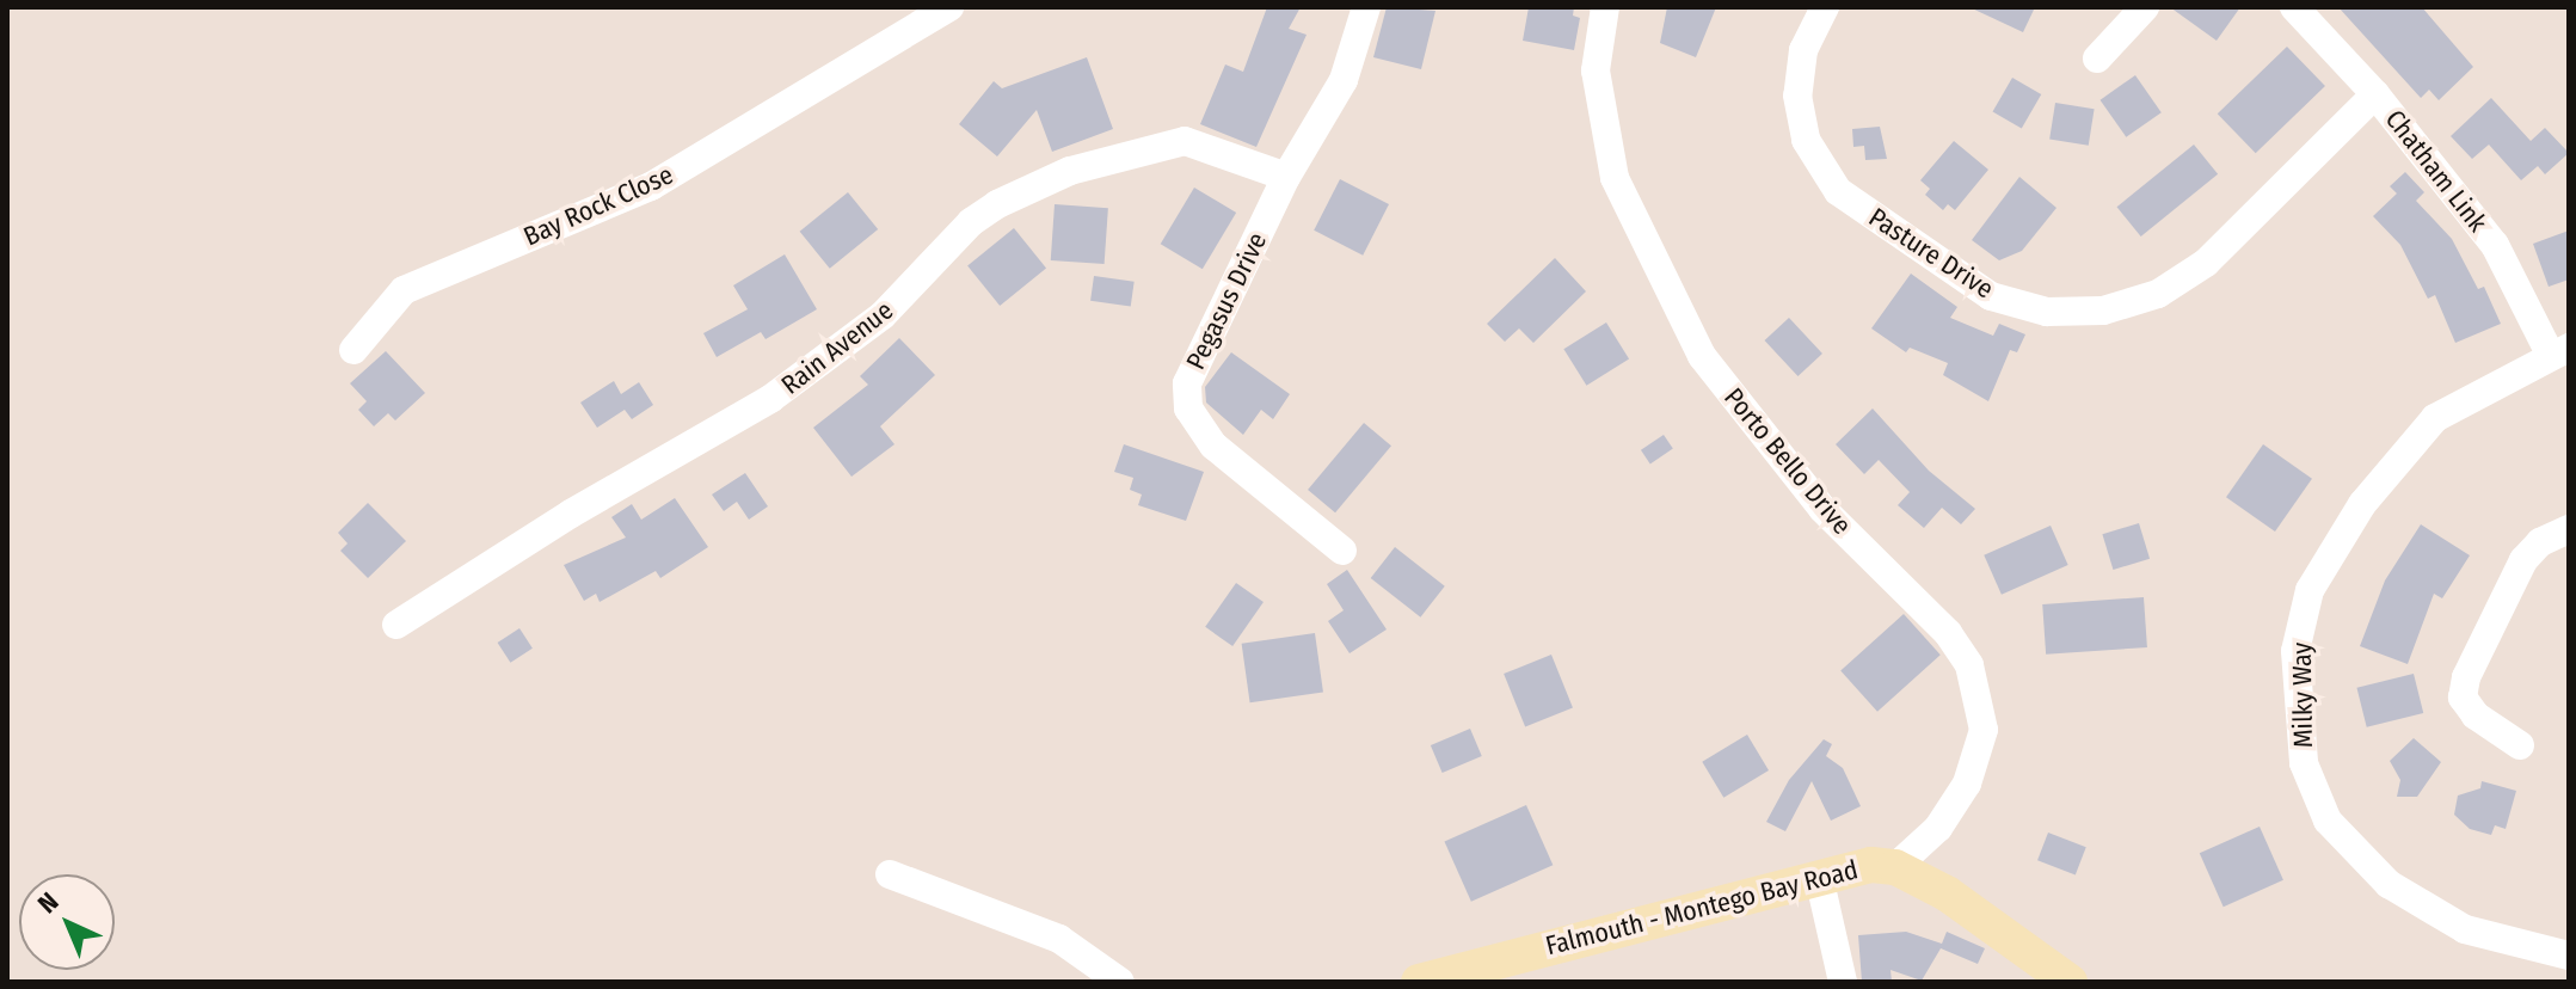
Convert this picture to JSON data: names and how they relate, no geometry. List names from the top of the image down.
{
  "streets": {
    "main road": ["Falmouth - Montego Bay Road"],
    "street": [
      "Chatham Link",
      "Bay Rock Close",
      "Pasture Drive",
      "Pegasus Drive",
      "Rain Avenue",
      "Porto Bello Drive",
      "Milky Way"
    ]
  },
  "crossings": [
    ["Chatham Link", "Pasture Drive"],
    ["Chatham Link", "Milky Way"],
    ["Pegasus Drive", "Rain Avenue"],
    ["Porto Bello Drive", "Falmouth - Montego Bay Road"]
  ],
  "north": "top left"
}
